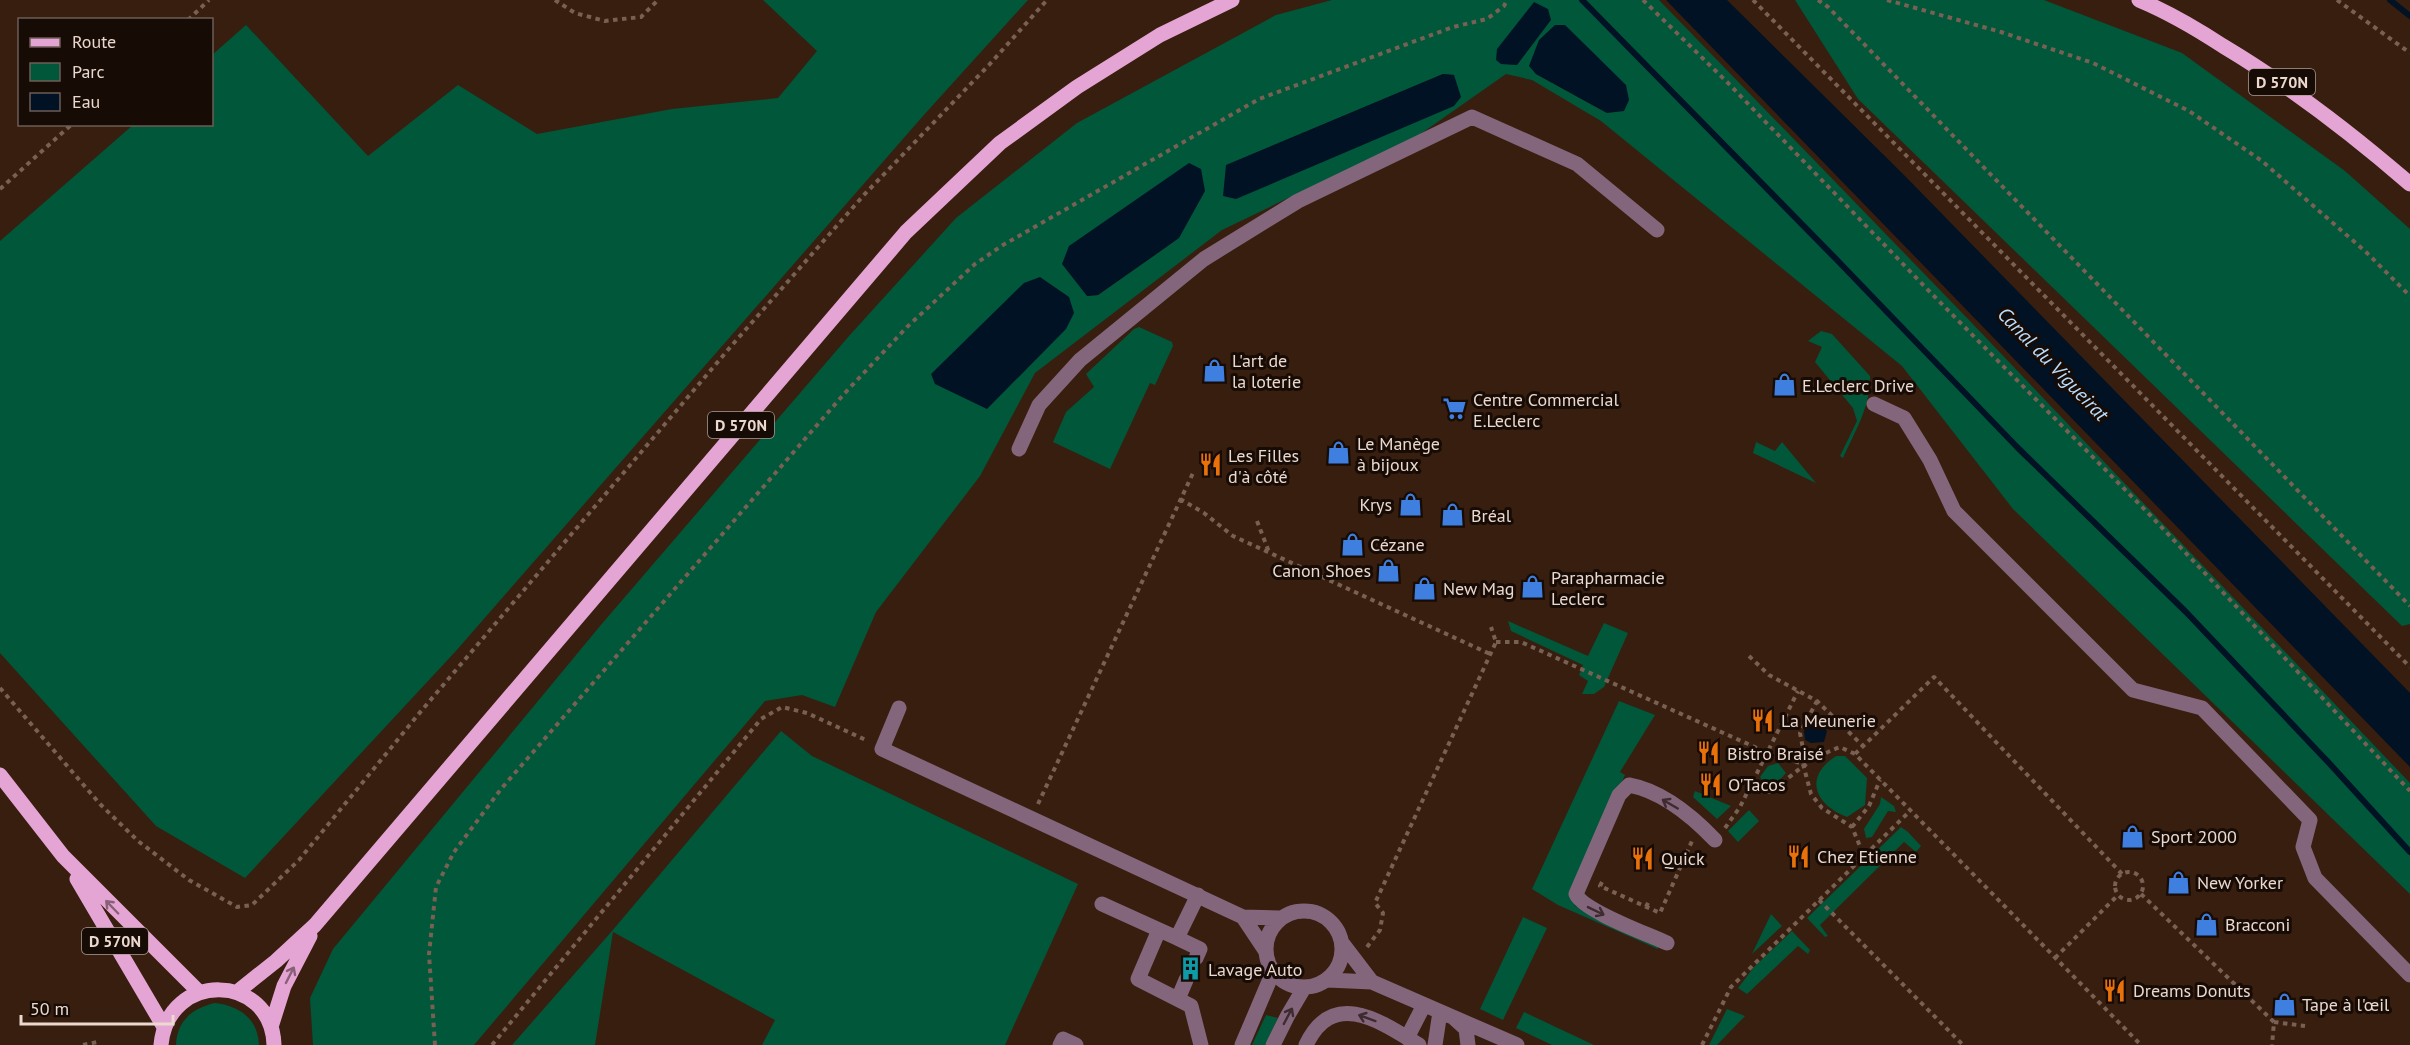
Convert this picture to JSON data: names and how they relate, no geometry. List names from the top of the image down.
{
  "streets": {
    "main road": ["D 570N"]
  },
  "water": ["Canal du Vigueirat"],
  "places": {
    "shop": [
      "L'art de la loterie",
      "E.Leclerc Drive",
      "Le Manège à bijoux",
      "Krys",
      "Bréal",
      "Cézane",
      "Canon Shoes",
      "Parapharmacie Leclerc",
      "New Mag",
      "Sport 2000",
      "New Yorker",
      "Bracconi",
      "Tape à l'œil"
    ],
    "supermarket": ["Centre Commercial E.Leclerc"],
    "restaurant": [
      "Les Filles d'à côté",
      "La Meunerie",
      "Bistro Braisé",
      "O'Tacos",
      "Chez Etienne",
      "Quick",
      "Dreams Donuts"
    ],
    "building": ["Lavage Auto"]
  },
  "legend": ["Route", "Parc", "Eau"],
  "scale_bar": "50 m"
}
